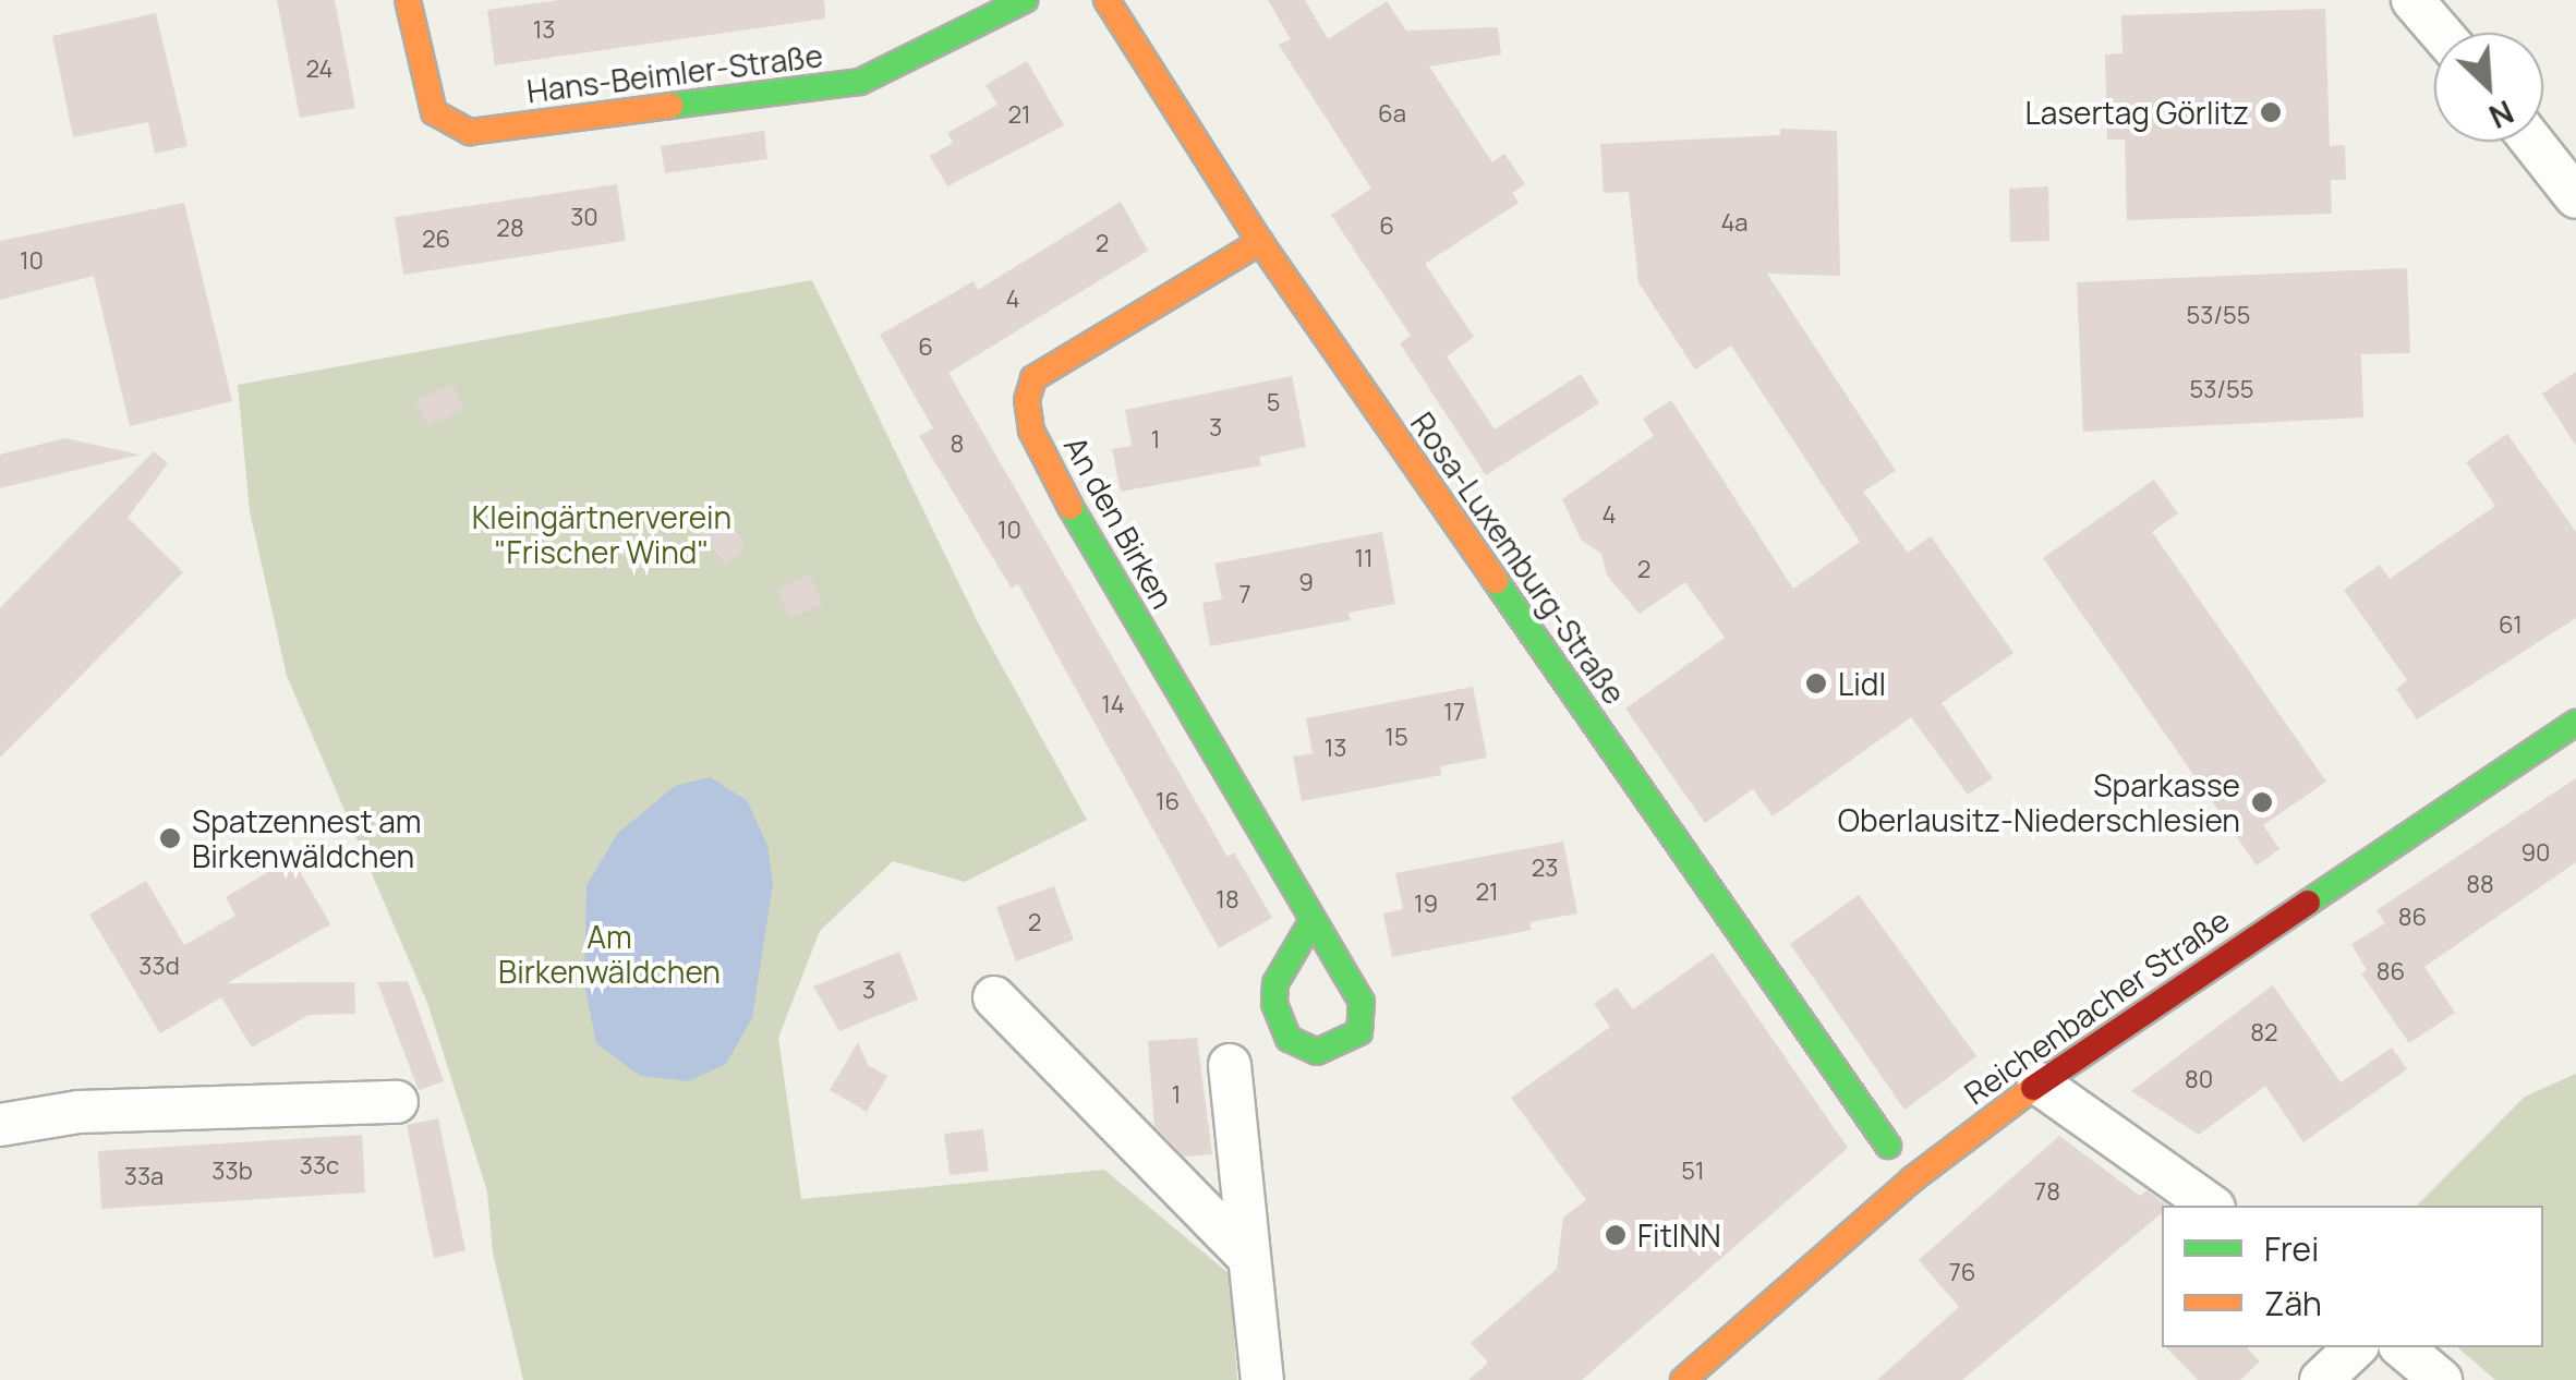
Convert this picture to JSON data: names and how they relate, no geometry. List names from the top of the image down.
{
  "streets": {
    "street": [
      "Hans-Beimler-Straße",
      "An den Birken",
      "Rosa-Luxemburg-Straße",
      "Reichenbacher Straße"
    ]
  },
  "crossings": [
    ["An den Birken", "Rosa-Luxemburg-Straße"]
  ],
  "parks": ["Kleingärtnerverein \"Frischer Wind\"", "Am Birkenwäldchen"],
  "places": [
    "Lasertag Görlitz",
    "Lidl",
    "Sparkasse Oberlausitz-Niederschlesien",
    "Spatzennest am Birkenwäldchen",
    "FitINN"
  ],
  "house_numbers": [
    "13",
    "24",
    "6a",
    "21",
    "30",
    "4a",
    "6",
    "28",
    "26",
    "2",
    "10",
    "4",
    "53/55",
    "6",
    "53/55",
    "5",
    "3",
    "1",
    "8",
    "4",
    "10",
    "11",
    "2",
    "9",
    "7",
    "61",
    "14",
    "17",
    "15",
    "13",
    "16",
    "90",
    "23",
    "88",
    "21",
    "18",
    "19",
    "86",
    "2",
    "33d",
    "86",
    "3",
    "82",
    "80",
    "1",
    "33c",
    "33b",
    "51",
    "33a",
    "78",
    "76"
  ],
  "legend": ["Frei", "Zäh"],
  "north": "bottom right"
}
